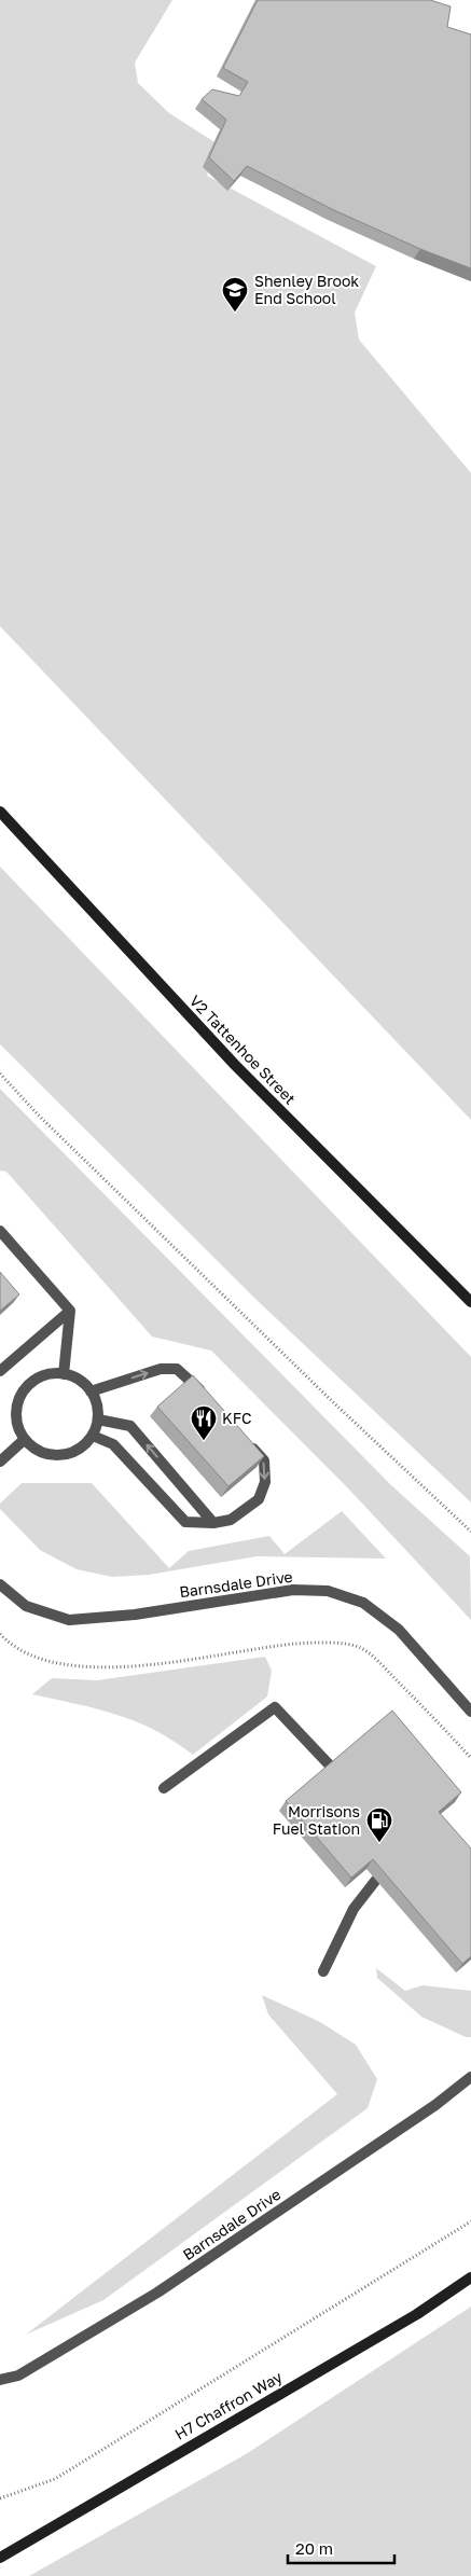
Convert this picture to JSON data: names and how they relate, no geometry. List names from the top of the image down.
{
  "streets": {
    "street": ["V2 Tattenhoe Street", "Barnsdale Drive", "H7 Chaffron Way"]
  },
  "places": {
    "school or university": ["Shenley Brook End School"],
    "restaurant": ["KFC"],
    "fuel station": ["Morrisons Fuel Station"]
  },
  "scale_bar": "20 m"
}
